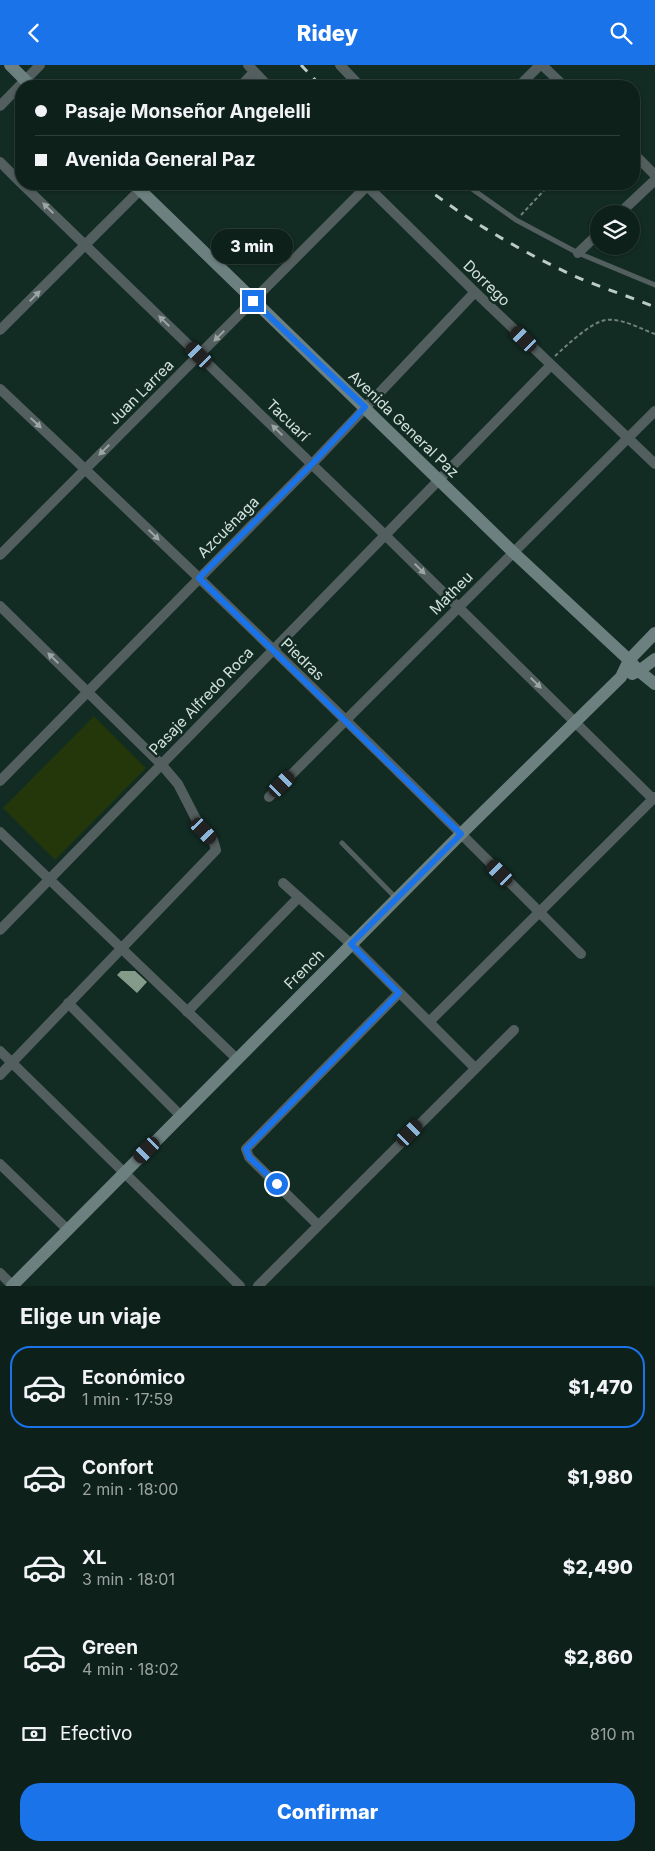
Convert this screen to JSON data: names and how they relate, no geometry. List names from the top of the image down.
{
  "streets": {
    "street": [
      "Dorrego",
      "Juan Larrea",
      "Tacuarí",
      "Avenida General Paz",
      "Azcuénaga",
      "Matheu",
      "Piedras",
      "Pasaje Alfredo Roca",
      "French"
    ]
  },
  "crossings": [
    ["Dorrego", "Azcuénaga"],
    ["Dorrego", "Matheu"],
    ["Dorrego", "Pasaje Alfredo Roca"],
    ["Juan Larrea", "Tacuarí"],
    ["Juan Larrea", "Avenida General Paz"],
    ["Juan Larrea", "Piedras"],
    ["Tacuarí", "Azcuénaga"],
    ["Tacuarí", "Matheu"],
    ["Tacuarí", "Pasaje Alfredo Roca"],
    ["Tacuarí", "French"],
    ["Avenida General Paz", "Azcuénaga"],
    ["Avenida General Paz", "Matheu"],
    ["Avenida General Paz", "Pasaje Alfredo Roca"],
    ["Avenida General Paz", "French"],
    ["Azcuénaga", "Piedras"],
    ["Matheu", "Piedras"],
    ["Piedras", "Pasaje Alfredo Roca"],
    ["Piedras", "French"]
  ],
  "one_way": ["Juan Larrea"],
  "page": {
    "header": "Ridey",
    "banner": ["Pasaje Monseñor Angelelli", "Avenida General Paz"],
    "bubble": "3 min",
    "heading": "Elige un viaje",
    "list": [
      {
        "name": "Económico",
        "note": "1 min · 17:59",
        "value": "$1,470"
      },
      {
        "name": "Confort",
        "note": "2 min · 18:00",
        "value": "$1,980"
      },
      {
        "name": "XL",
        "note": "3 min · 18:01",
        "value": "$2,490"
      },
      {
        "name": "Green",
        "note": "4 min · 18:02",
        "value": "$2,860"
      }
    ],
    "pay": ["Efectivo", "810 m"],
    "buttons": "Confirmar"
  }
}
